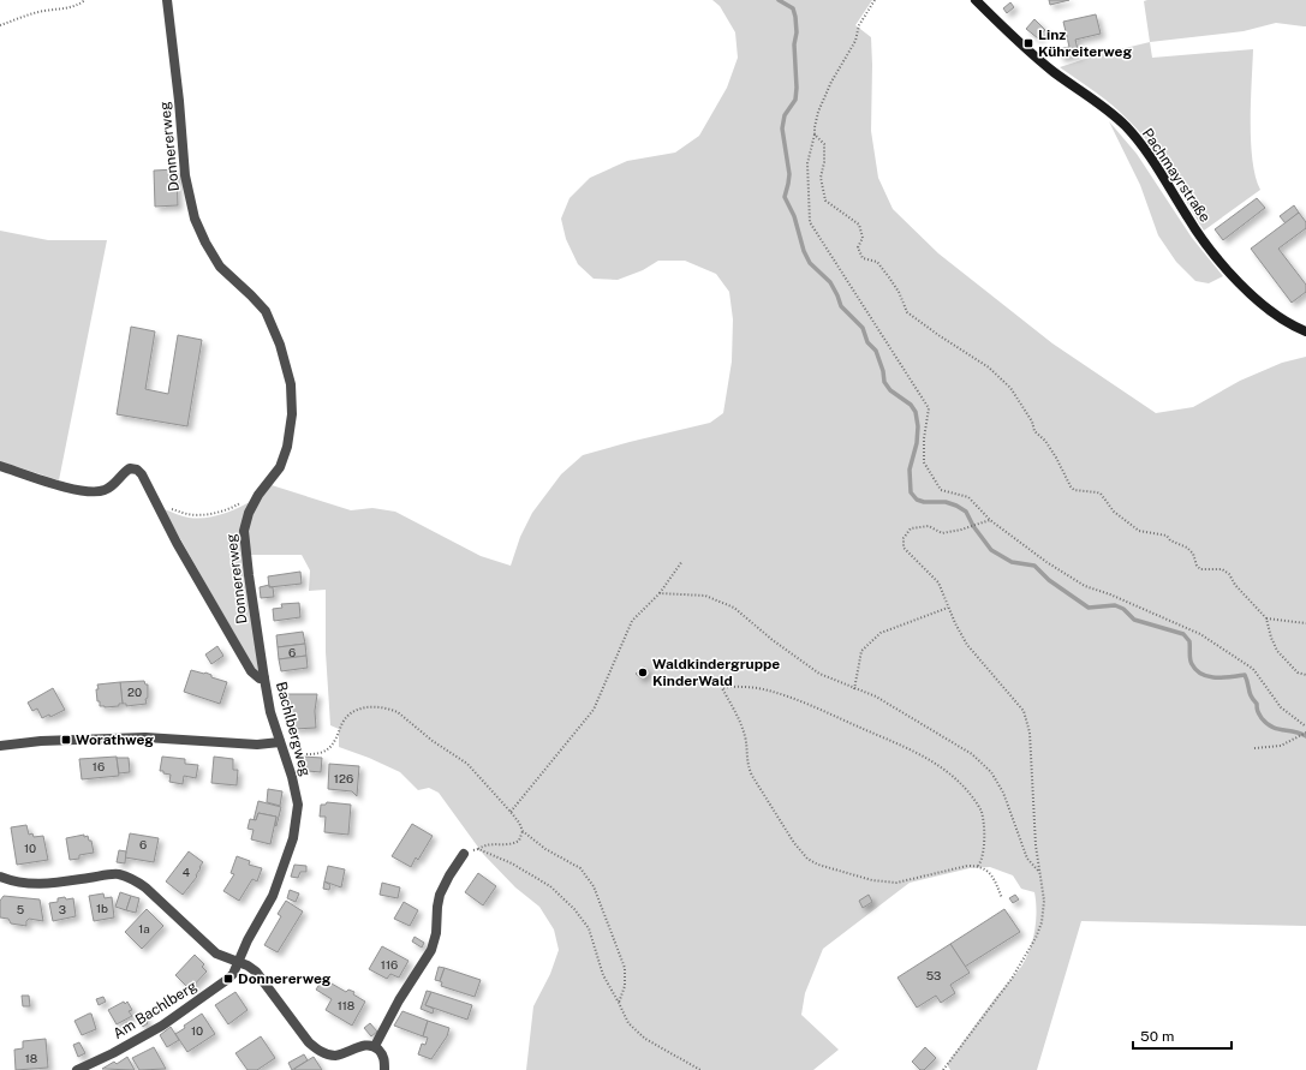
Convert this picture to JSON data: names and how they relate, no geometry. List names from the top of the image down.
{
  "streets": {
    "street": [
      "Donnererweg",
      "Pachmayrstraße",
      "Bachlbergweg",
      "Am Bachlberg"
    ]
  },
  "crossings": [
    ["Donnererweg", "Bachlbergweg"],
    ["Bachlbergweg", "Am Bachlberg"]
  ],
  "places": {
    "transit": ["Linz Kühreiterweg", "Worathweg", "Donnererweg"],
    "other": ["Waldkindergruppe KinderWald"]
  },
  "house_numbers": [
    "6",
    "20",
    "16",
    "126",
    "6",
    "10",
    "4",
    "1b",
    "5",
    "3",
    "1a",
    "116",
    "53",
    "118",
    "10",
    "18"
  ],
  "scale_bar": "50 m"
}
